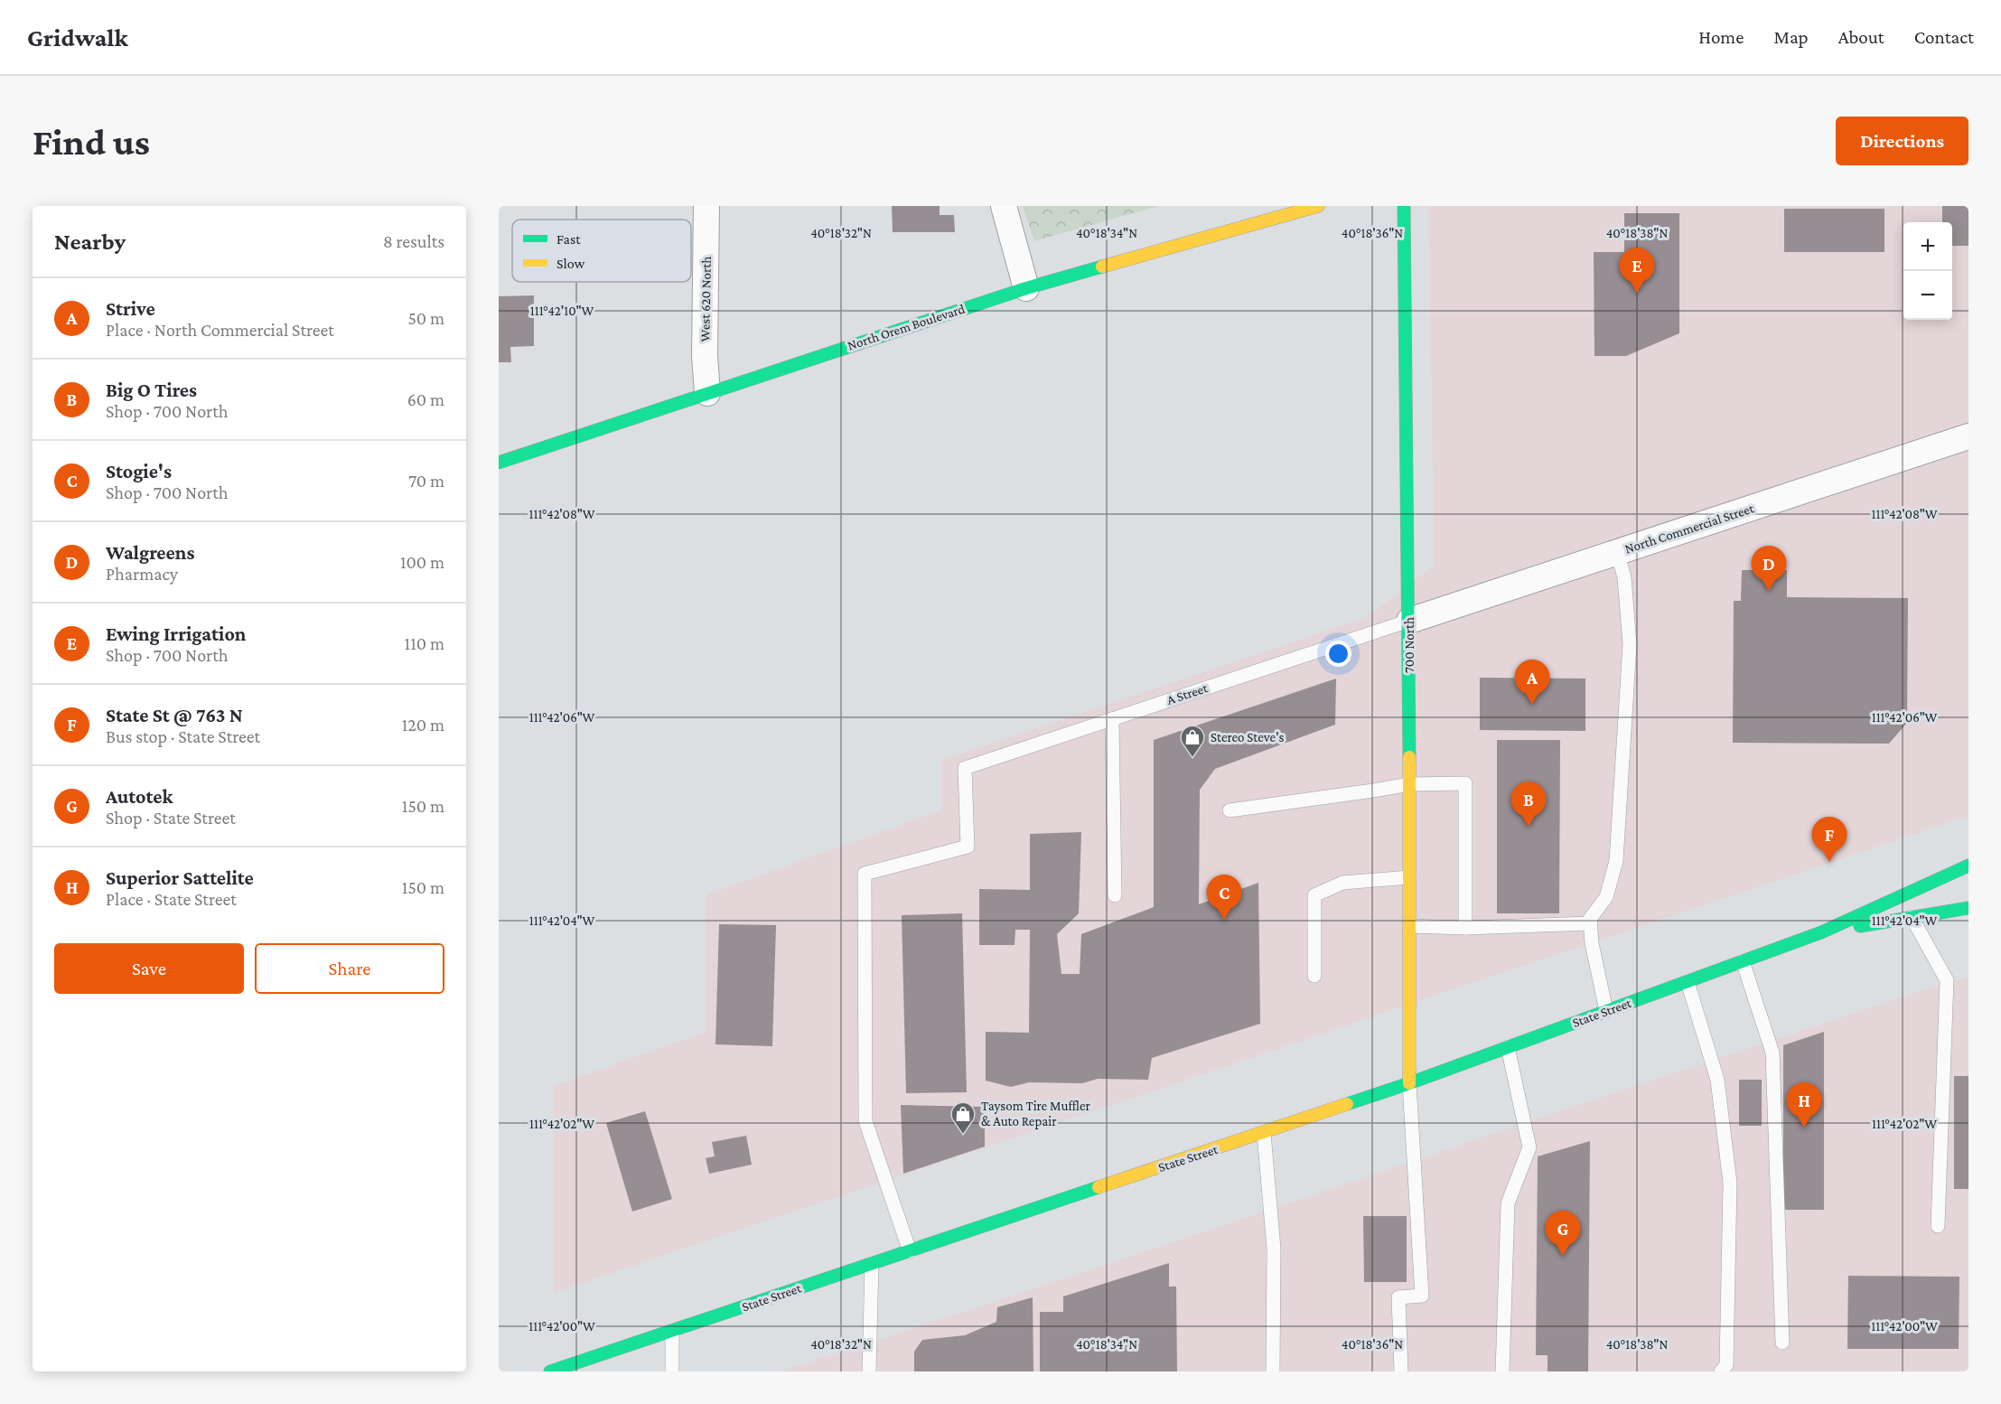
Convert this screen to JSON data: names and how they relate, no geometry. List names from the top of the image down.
{
  "streets": {
    "street": [
      "West 620 North",
      "North Orem Boulevard",
      "North Commercial Street",
      "700 North",
      "State Street"
    ],
    "lane": ["A Street"]
  },
  "crossings": [
    ["West 620 North", "North Orem Boulevard"],
    ["North Commercial Street", "700 North"],
    ["North Commercial Street", "A Street"],
    ["700 North", "A Street"],
    ["700 North", "State Street"],
    ["A Street", "State Street"]
  ],
  "places": {
    "shop": ["Stereo Steve's", "Taysom Tire Muffler & Auto Repair"]
  },
  "legend": ["Fast", "Slow"],
  "page": {
    "header": "Gridwalk",
    "nav": [
      "Home",
      "Map",
      "About",
      "Contact"
    ],
    "buttons": [
      "Directions",
      ["Save", "Share"]
    ],
    "title": "Find us",
    "heading": ["Nearby", "8 results"],
    "map_buttons": ["+", "−"],
    "pins": [
      "E",
      "D",
      "A",
      "B",
      "F",
      "C",
      "H",
      "G"
    ],
    "list": [
      {
        "mark": "A",
        "name": "Strive",
        "note": "Place · North Commercial Street",
        "value": "50 m"
      },
      {
        "mark": "B",
        "name": "Big O Tires",
        "note": "Shop · 700 North",
        "value": "60 m"
      },
      {
        "mark": "C",
        "name": "Stogie's",
        "note": "Shop · 700 North",
        "value": "70 m"
      },
      {
        "mark": "D",
        "name": "Walgreens",
        "note": "Pharmacy",
        "value": "100 m"
      },
      {
        "mark": "E",
        "name": "Ewing Irrigation",
        "note": "Shop · 700 North",
        "value": "110 m"
      },
      {
        "mark": "F",
        "name": "State St @ 763 N",
        "note": "Bus stop · State Street",
        "value": "120 m"
      },
      {
        "mark": "G",
        "name": "Autotek",
        "note": "Shop · State Street",
        "value": "150 m"
      },
      {
        "mark": "H",
        "name": "Superior Sattelite",
        "note": "Place · State Street",
        "value": "150 m"
      }
    ]
  },
  "coordinates": [
    "40°18'32\"N",
    "40°18'34\"N",
    "40°18'36\"N",
    "40°18'38\"N",
    "111°42'10\"W",
    "111°42'08\"W",
    "111°42'06\"W",
    "111°42'04\"W",
    "111°42'02\"W",
    "111°42'00\"W"
  ]
}
